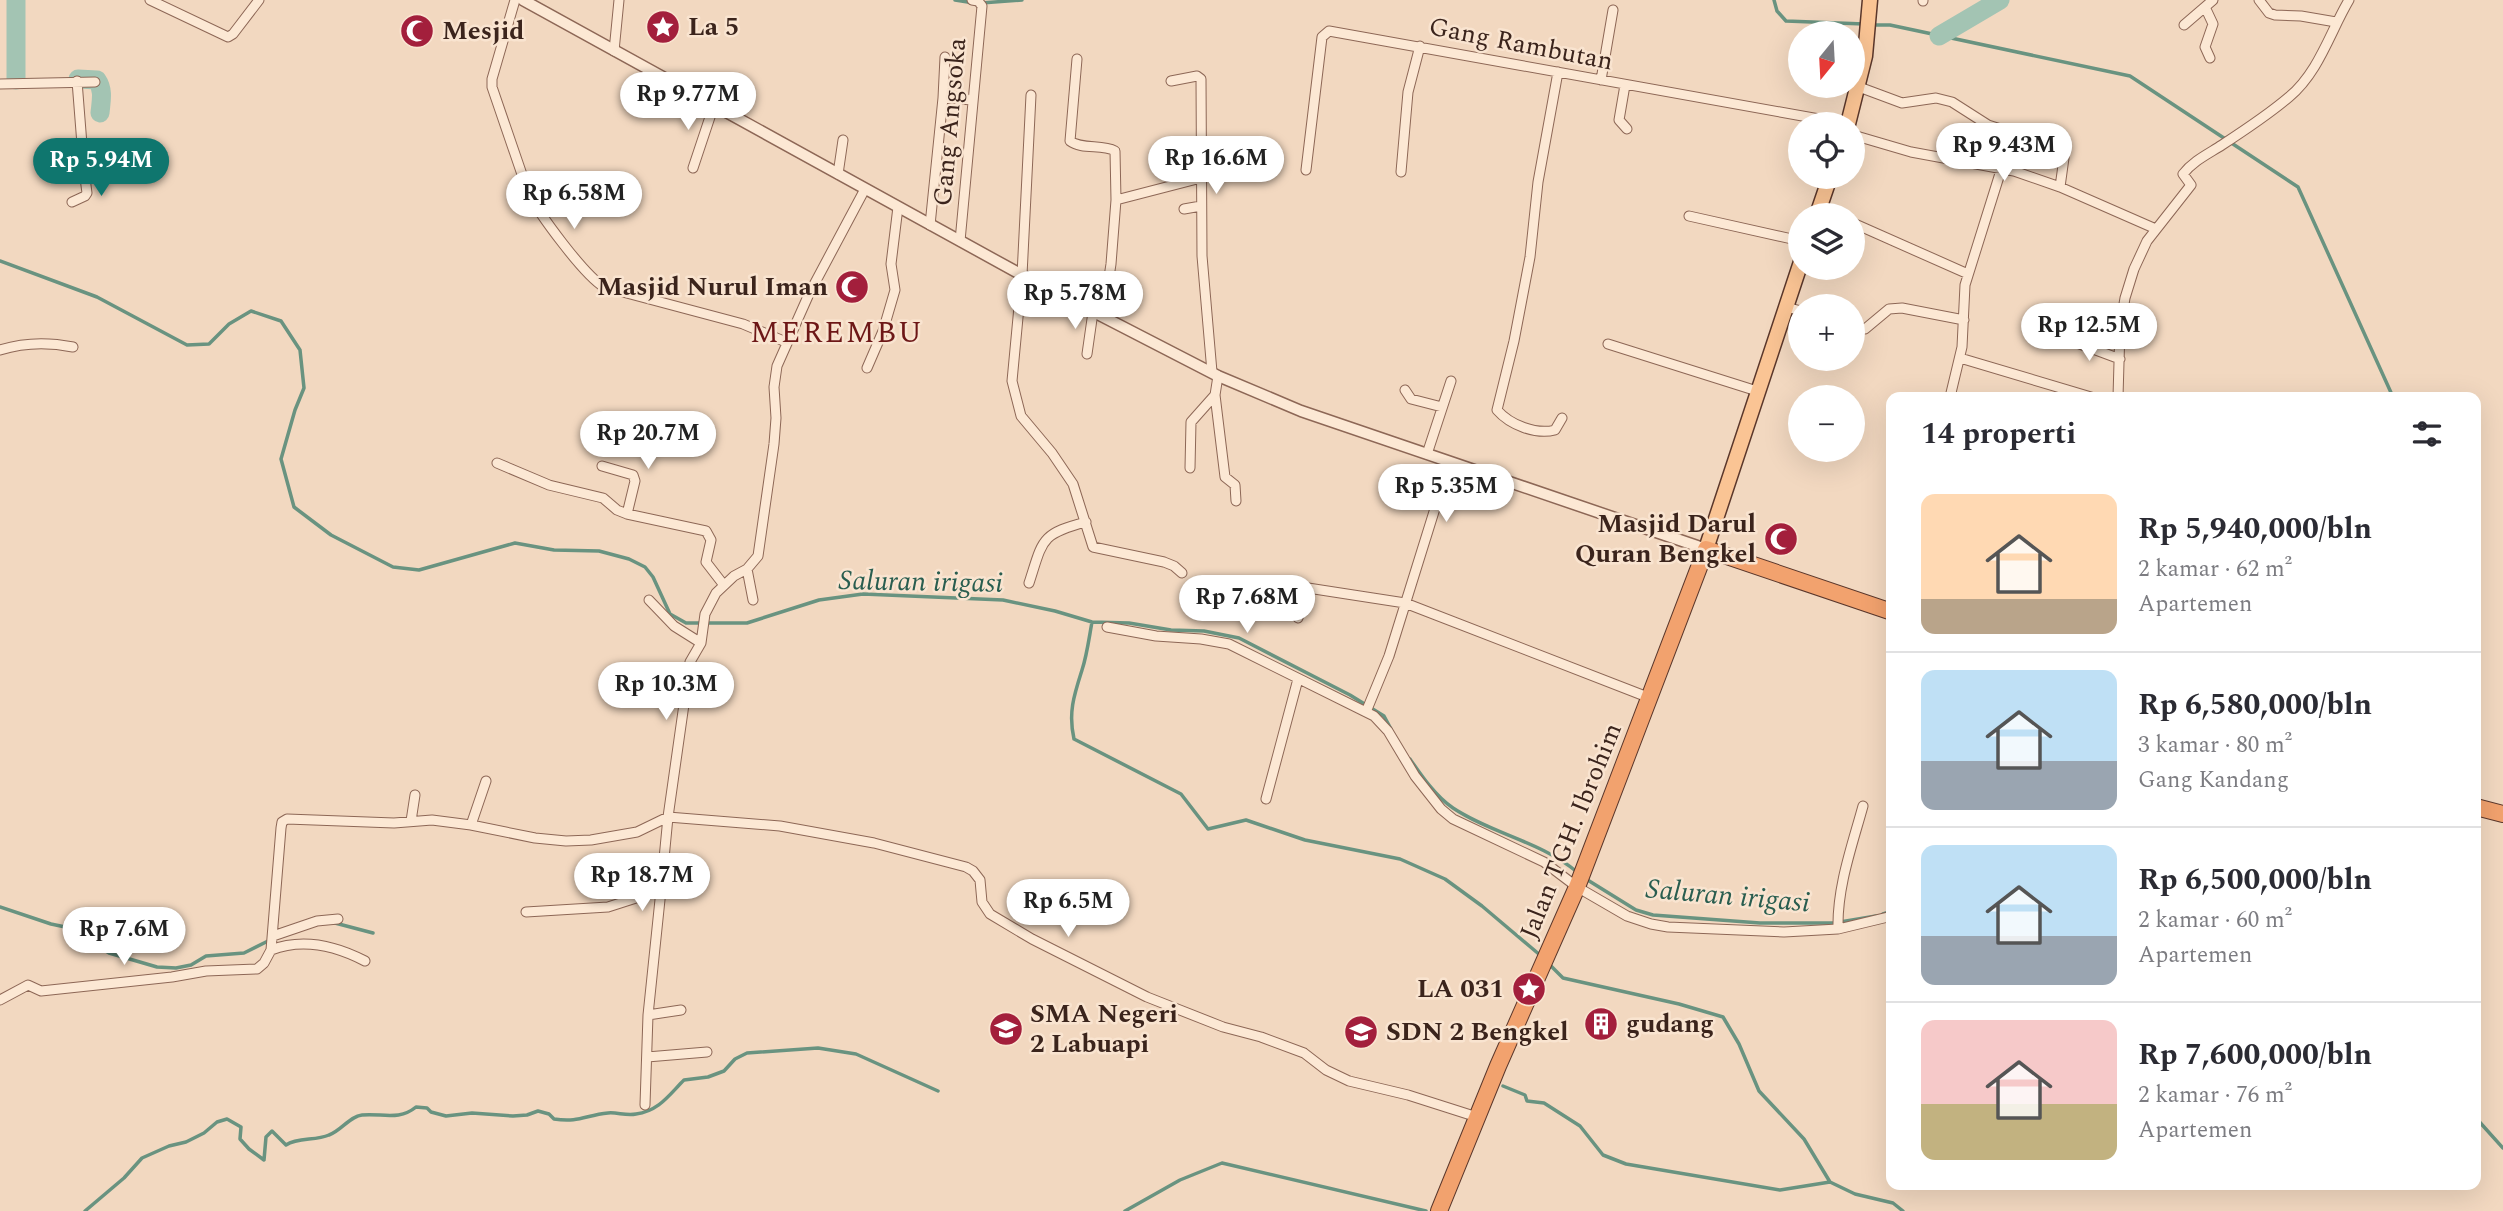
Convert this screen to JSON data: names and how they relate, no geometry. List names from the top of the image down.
{
  "streets": {
    "highway": ["Jalan TGH. Ibrohim"],
    "street": ["Gang Rambutan", "Gang Angsoka"]
  },
  "districts": ["MEREMBU"],
  "water": ["Saluran irigasi"],
  "places": {
    "place": ["La 5", "LA 031"],
    "mosque": ["Mesjid", "Masjid Nurul Iman", "Masjid Darul Quran Bengkel"],
    "building": ["gudang"],
    "school or university": ["SMA Negeri 2 Labuapi", "SDN 2 Bengkel"]
  },
  "north": "bottom",
  "page": {
    "map_buttons": ["+", "−"],
    "price": [
      "Rp 9.77M",
      "Rp 9.43M",
      "Rp 16.6M",
      "Rp 5.94M",
      "Rp 6.58M",
      "Rp 5.78M",
      "Rp 12.5M",
      "Rp 20.7M",
      "Rp 5.35M",
      "Rp 7.68M",
      "Rp 10.3M",
      "Rp 18.7M",
      "Rp 6.5M",
      "Rp 7.6M"
    ],
    "heading": "14 properti",
    "list": [
      {
        "name": "Rp 5,940,000/bln",
        "note": "2 kamar · 62 m² · Apartemen"
      },
      {
        "name": "Rp 6,580,000/bln",
        "note": "3 kamar · 80 m² · Gang Kandang"
      },
      {
        "name": "Rp 6,500,000/bln",
        "note": "2 kamar · 60 m² · Apartemen"
      },
      {
        "name": "Rp 7,600,000/bln",
        "note": "2 kamar · 76 m² · Apartemen"
      }
    ]
  }
}
